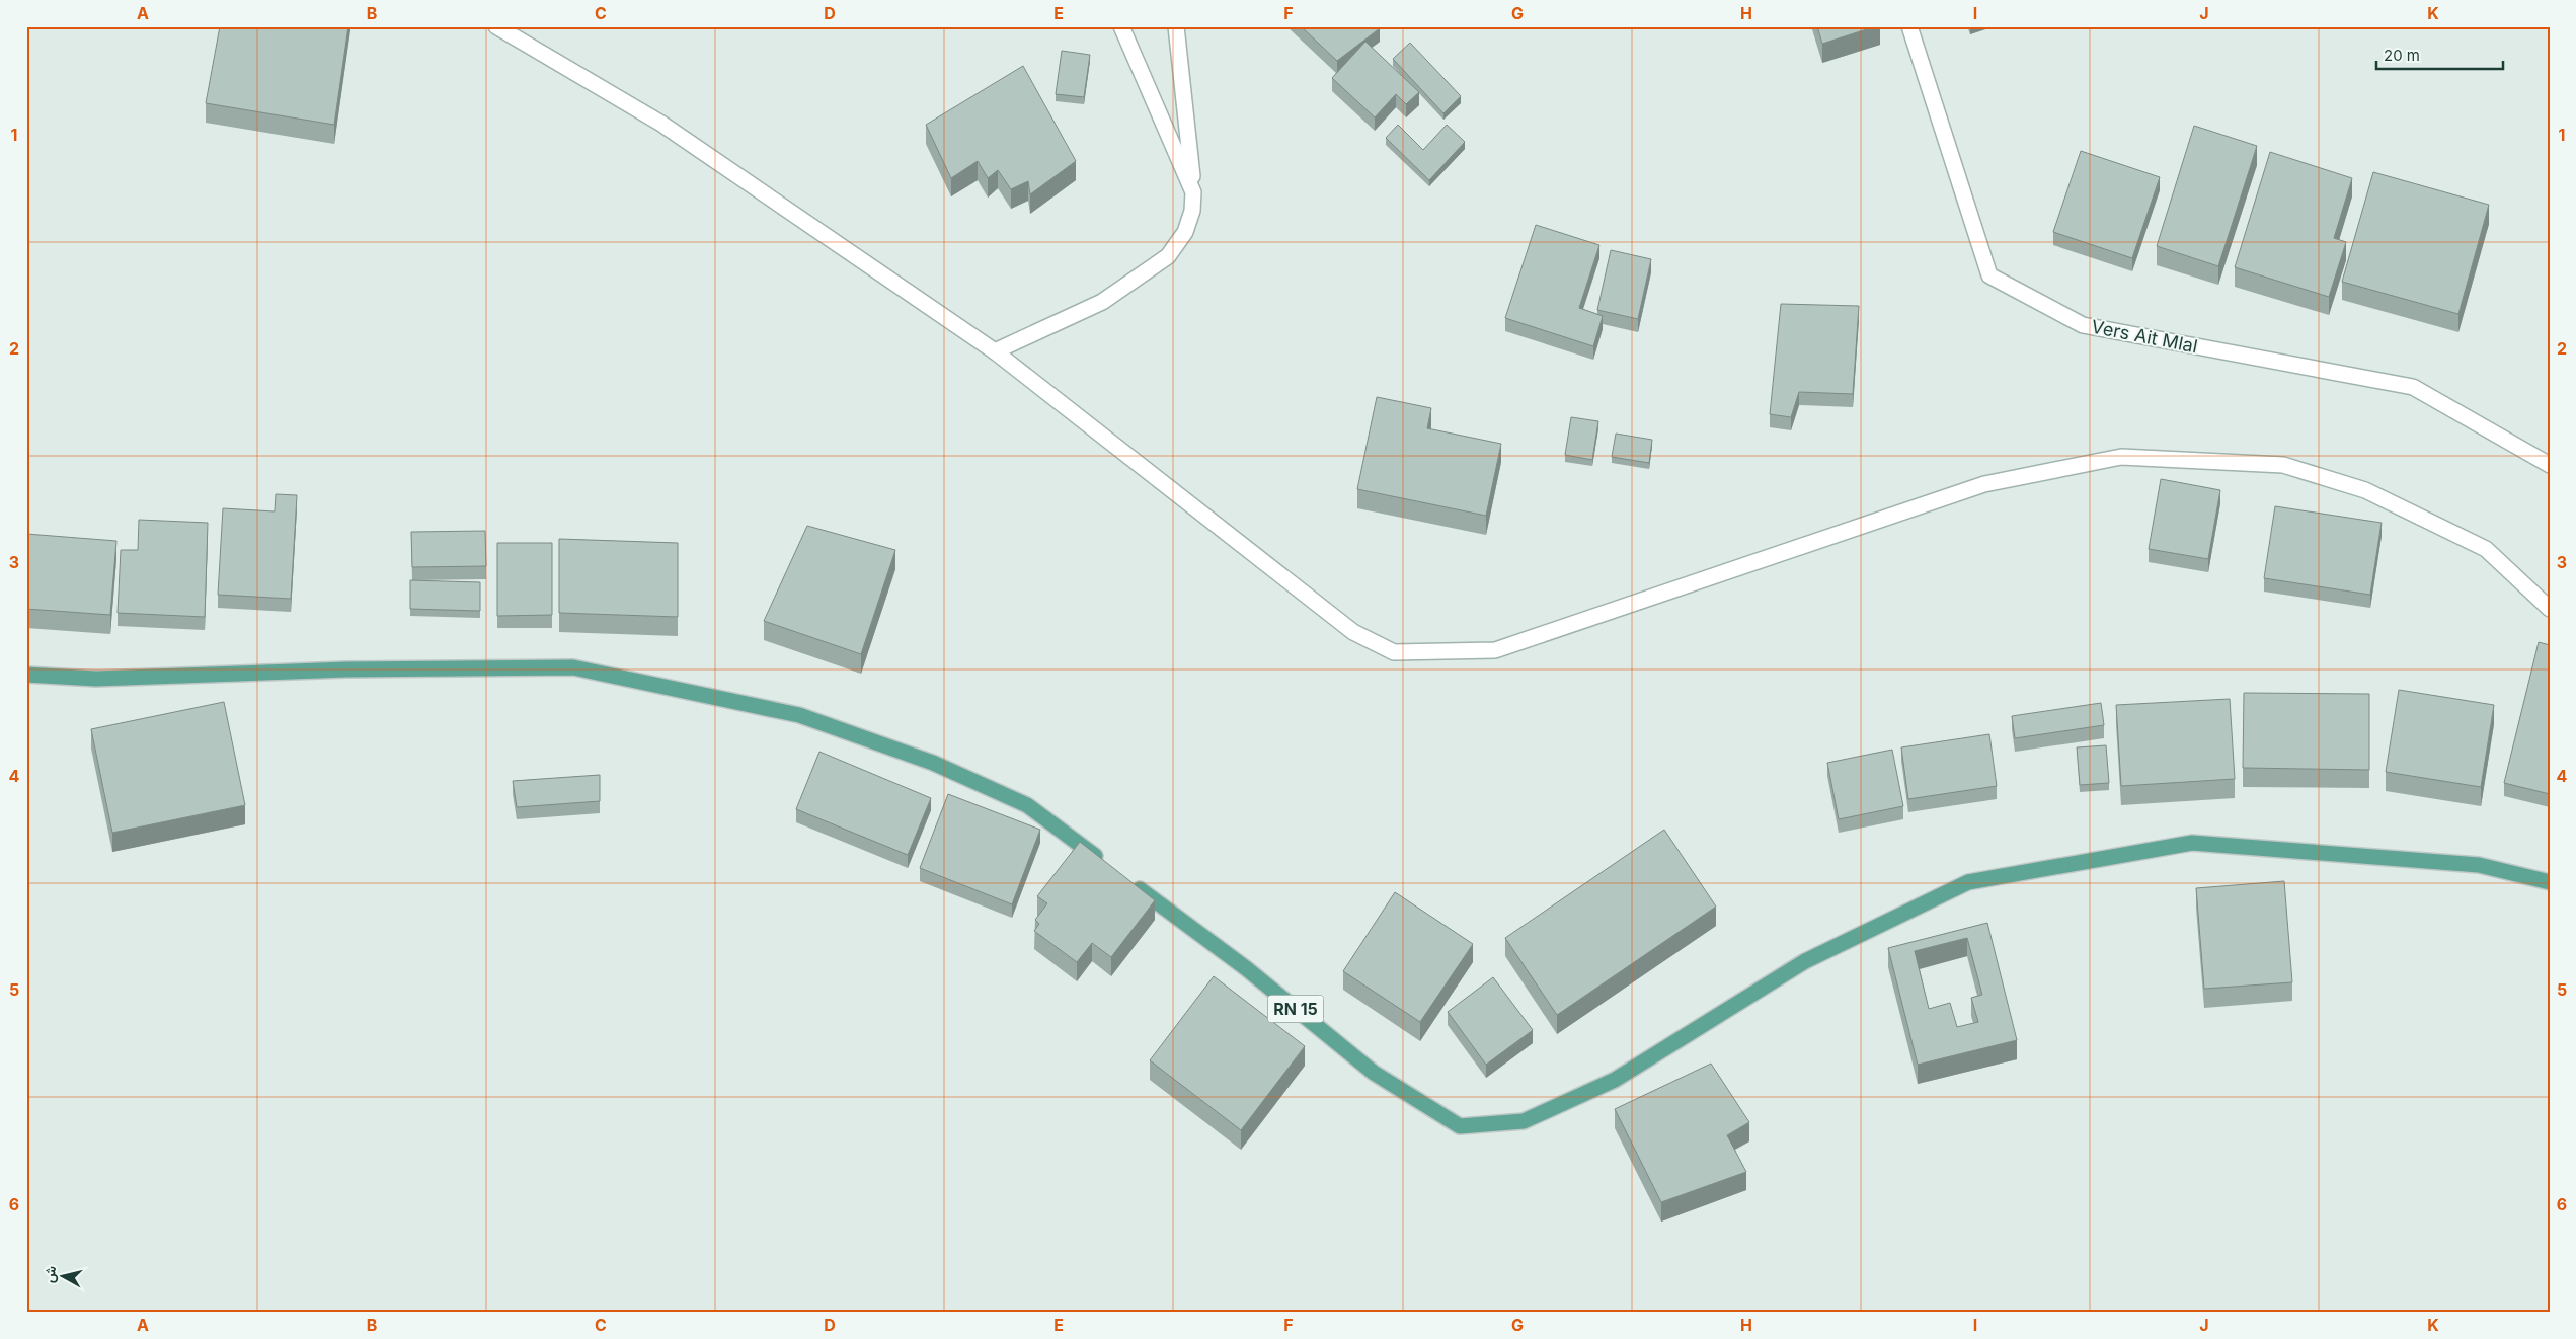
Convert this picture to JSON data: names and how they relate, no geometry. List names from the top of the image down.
{
  "streets": {
    "main road": ["RN 15"],
    "street": ["Vers Ait Mlal"]
  },
  "scale_bar": "20 m",
  "north": "left",
  "grid": {
    "columns": [
      "A",
      "B",
      "C",
      "D",
      "E",
      "F",
      "G",
      "H",
      "I",
      "J",
      "K"
    ],
    "rows": [
      "1",
      "2",
      "3",
      "4",
      "5",
      "6"
    ]
  }
}
